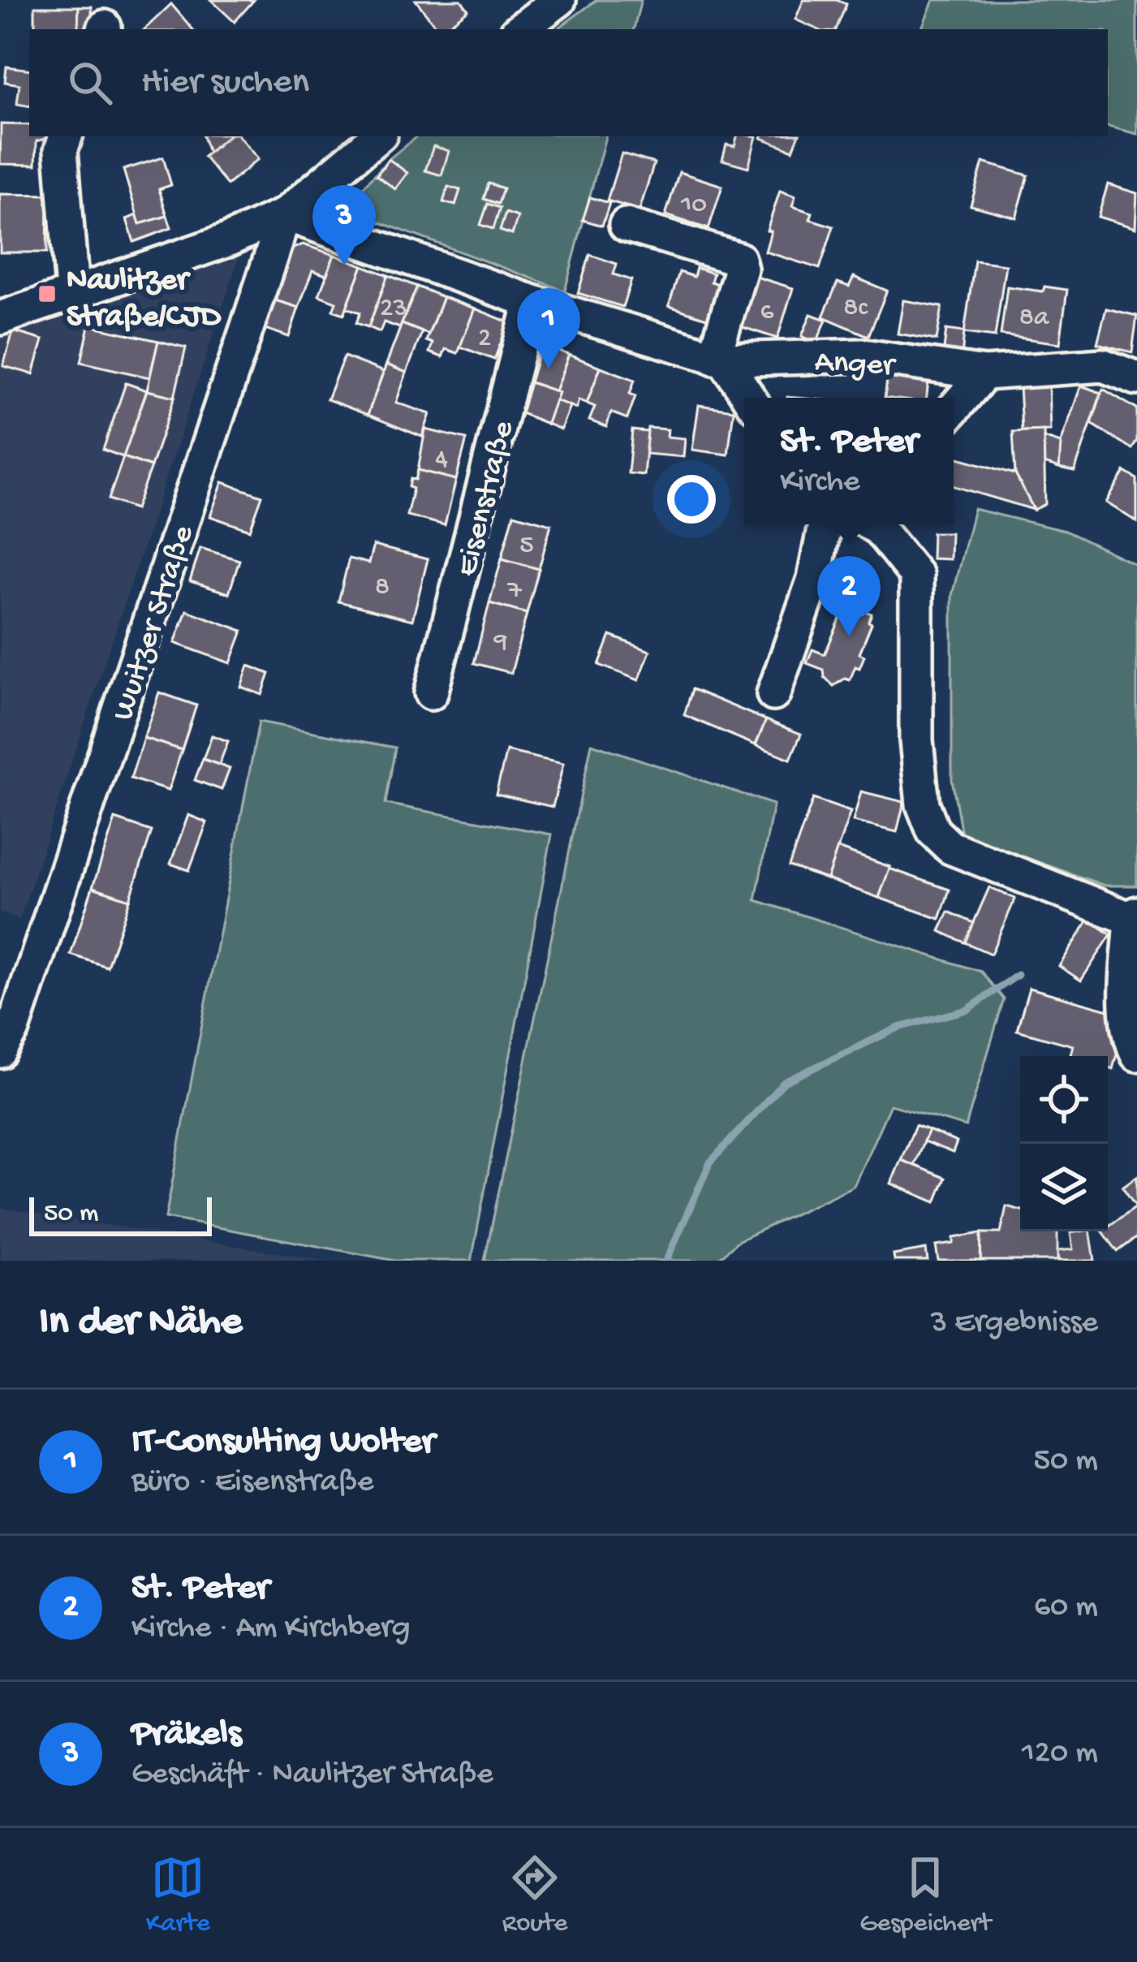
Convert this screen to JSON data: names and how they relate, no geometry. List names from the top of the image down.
{
  "streets": {
    "street": ["Anger", "Eisenstraße", "Wuitzer Straße"]
  },
  "crossings": [
    ["Anger", "Eisenstraße"],
    ["Anger", "Wuitzer Straße"]
  ],
  "places": {
    "transit": ["Naulitzer Straße/CJD"]
  },
  "house_numbers": [
    "10",
    "8c",
    "23",
    "6",
    "8a",
    "2",
    "4",
    "5",
    "8",
    "7",
    "9"
  ],
  "scale_bar": "50 m",
  "page": {
    "search": "Hier suchen",
    "pins": ["3", "1", "2"],
    "popup": ["St. Peter", "Kirche"],
    "scale": "50 m",
    "heading": ["In der Nähe", "3 Ergebnisse"],
    "list": [
      {
        "mark": "1",
        "name": "IT-Consulting Wolter",
        "note": "Büro · Eisenstraße",
        "value": "50 m"
      },
      {
        "mark": "2",
        "name": "St. Peter",
        "note": "Kirche · Am Kirchberg",
        "value": "60 m"
      },
      {
        "mark": "3",
        "name": "Präkels",
        "note": "Geschäft · Naulitzer Straße",
        "value": "120 m"
      }
    ],
    "nav": ["Karte", "Route", "Gespeichert"]
  }
}
